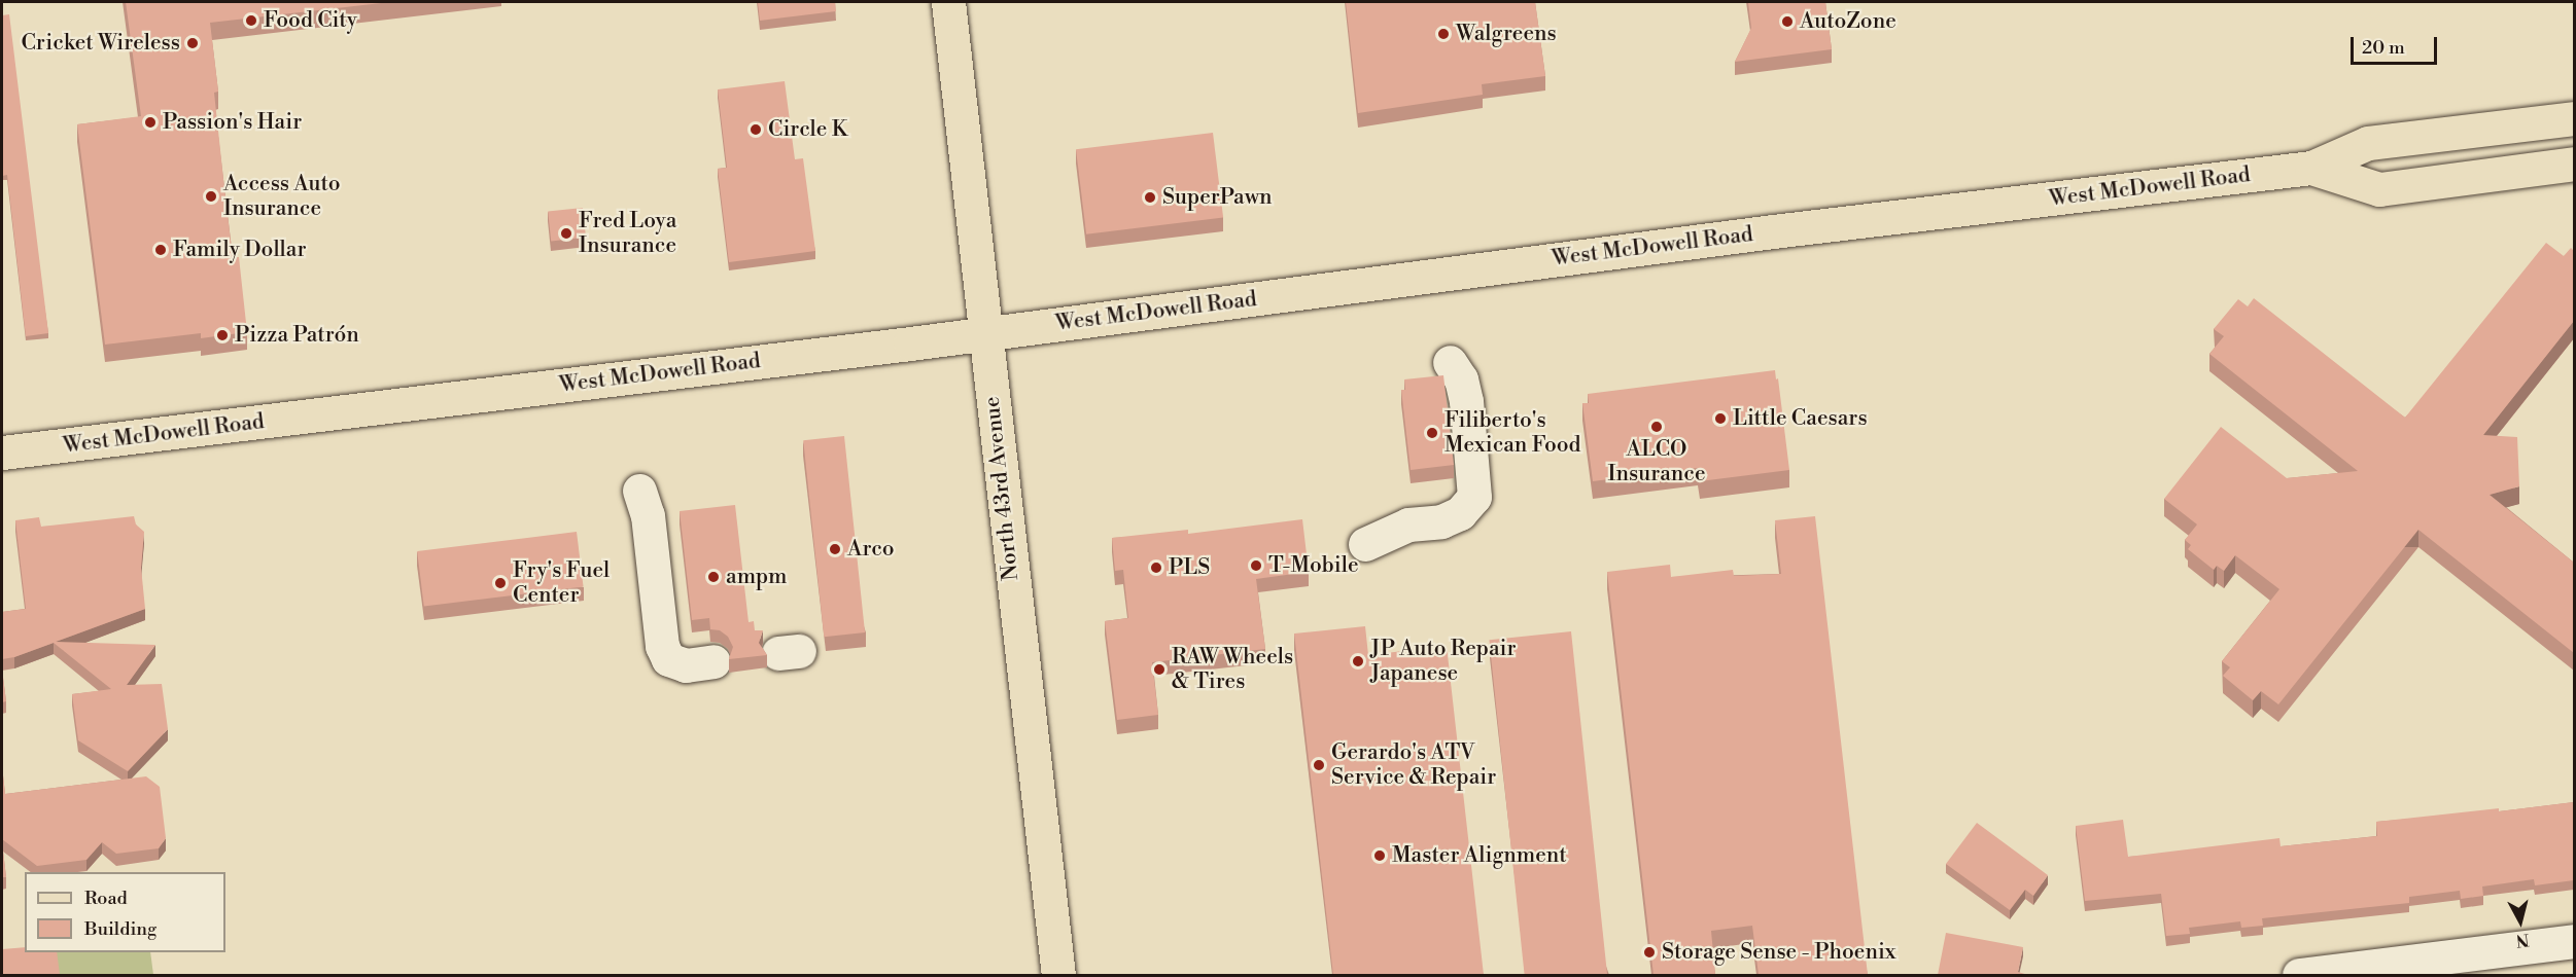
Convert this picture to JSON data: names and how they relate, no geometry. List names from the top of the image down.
{
  "streets": {
    "main road": ["West McDowell Road", "North 43rd Avenue"]
  },
  "crossings": [
    ["West McDowell Road", "North 43rd Avenue"]
  ],
  "places": [
    "Food City",
    "AutoZone",
    "Walgreens",
    "Cricket Wireless",
    "Passion's Hair",
    "Circle K",
    "Access Auto Insurance",
    "SuperPawn",
    "Fred Loya Insurance",
    "Family Dollar",
    "Pizza Patrón",
    "Little Caesars",
    "ALCO Insurance",
    "Filiberto's Mexican Food",
    "Arco",
    "T-Mobile",
    "PLS",
    "ampm",
    "Fry's Fuel Center",
    "JP Auto Repair Japanese",
    "RAW Wheels & Tires",
    "Gerardo's ATV Service & Repair",
    "Master Alignment",
    "Storage Sense - Phoenix"
  ],
  "legend": ["Road", "Building"],
  "scale_bar": "20 m",
  "north": "bottom"
}
